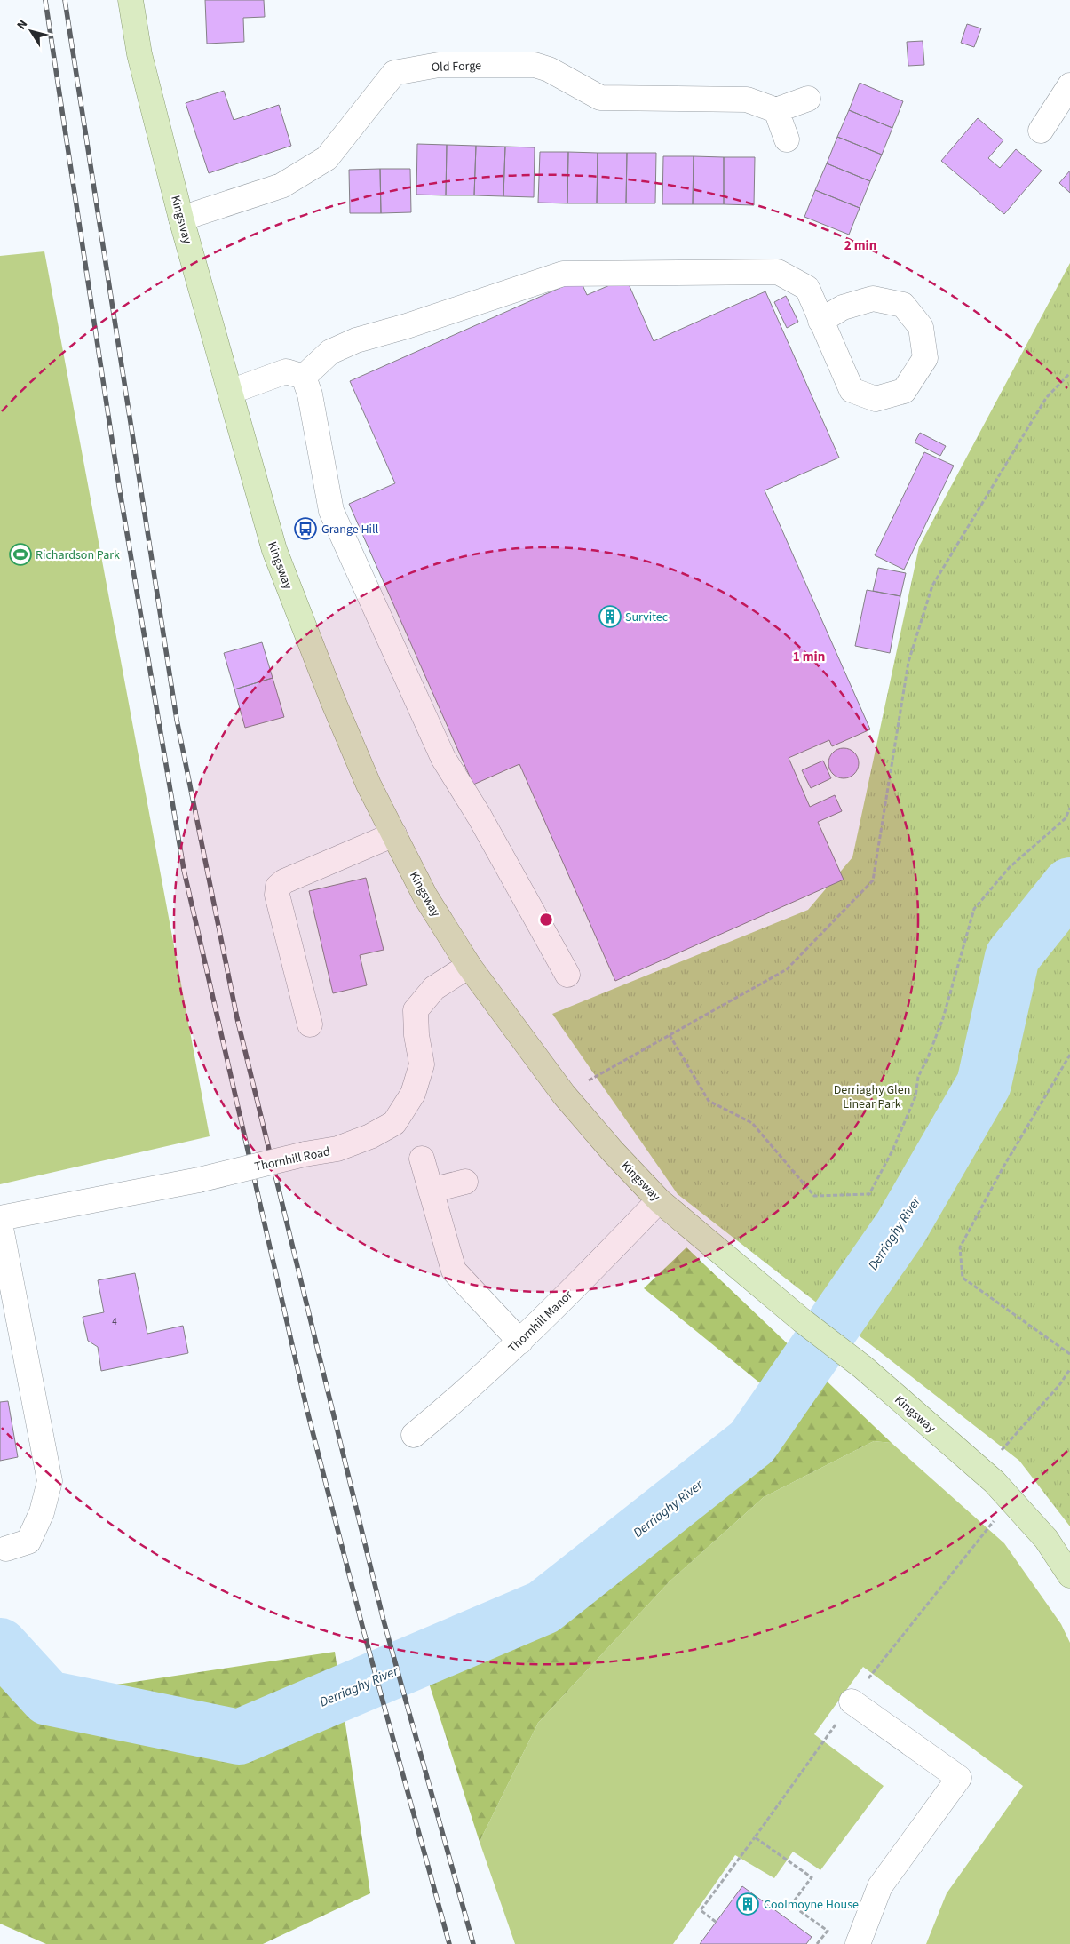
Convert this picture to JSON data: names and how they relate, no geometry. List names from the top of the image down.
{
  "streets": {
    "main road": ["Kingsway"],
    "street": ["Old Forge", "Thornhill Road", "Thornhill Manor"]
  },
  "crossings": [
    ["Old Forge", "Kingsway"],
    ["Kingsway", "Thornhill Road"],
    ["Kingsway", "Thornhill Manor"]
  ],
  "water": ["Derriaghy River"],
  "parks": ["Derriaghy Glen Linear Park"],
  "places": {
    "bus stop": ["Grange Hill"],
    "sports": ["Richardson Park"],
    "building": ["Survitec", "Coolmoyne House"]
  },
  "house_numbers": ["4"],
  "north": "top left",
  "rings": ["2 min", "1 min"]
}
